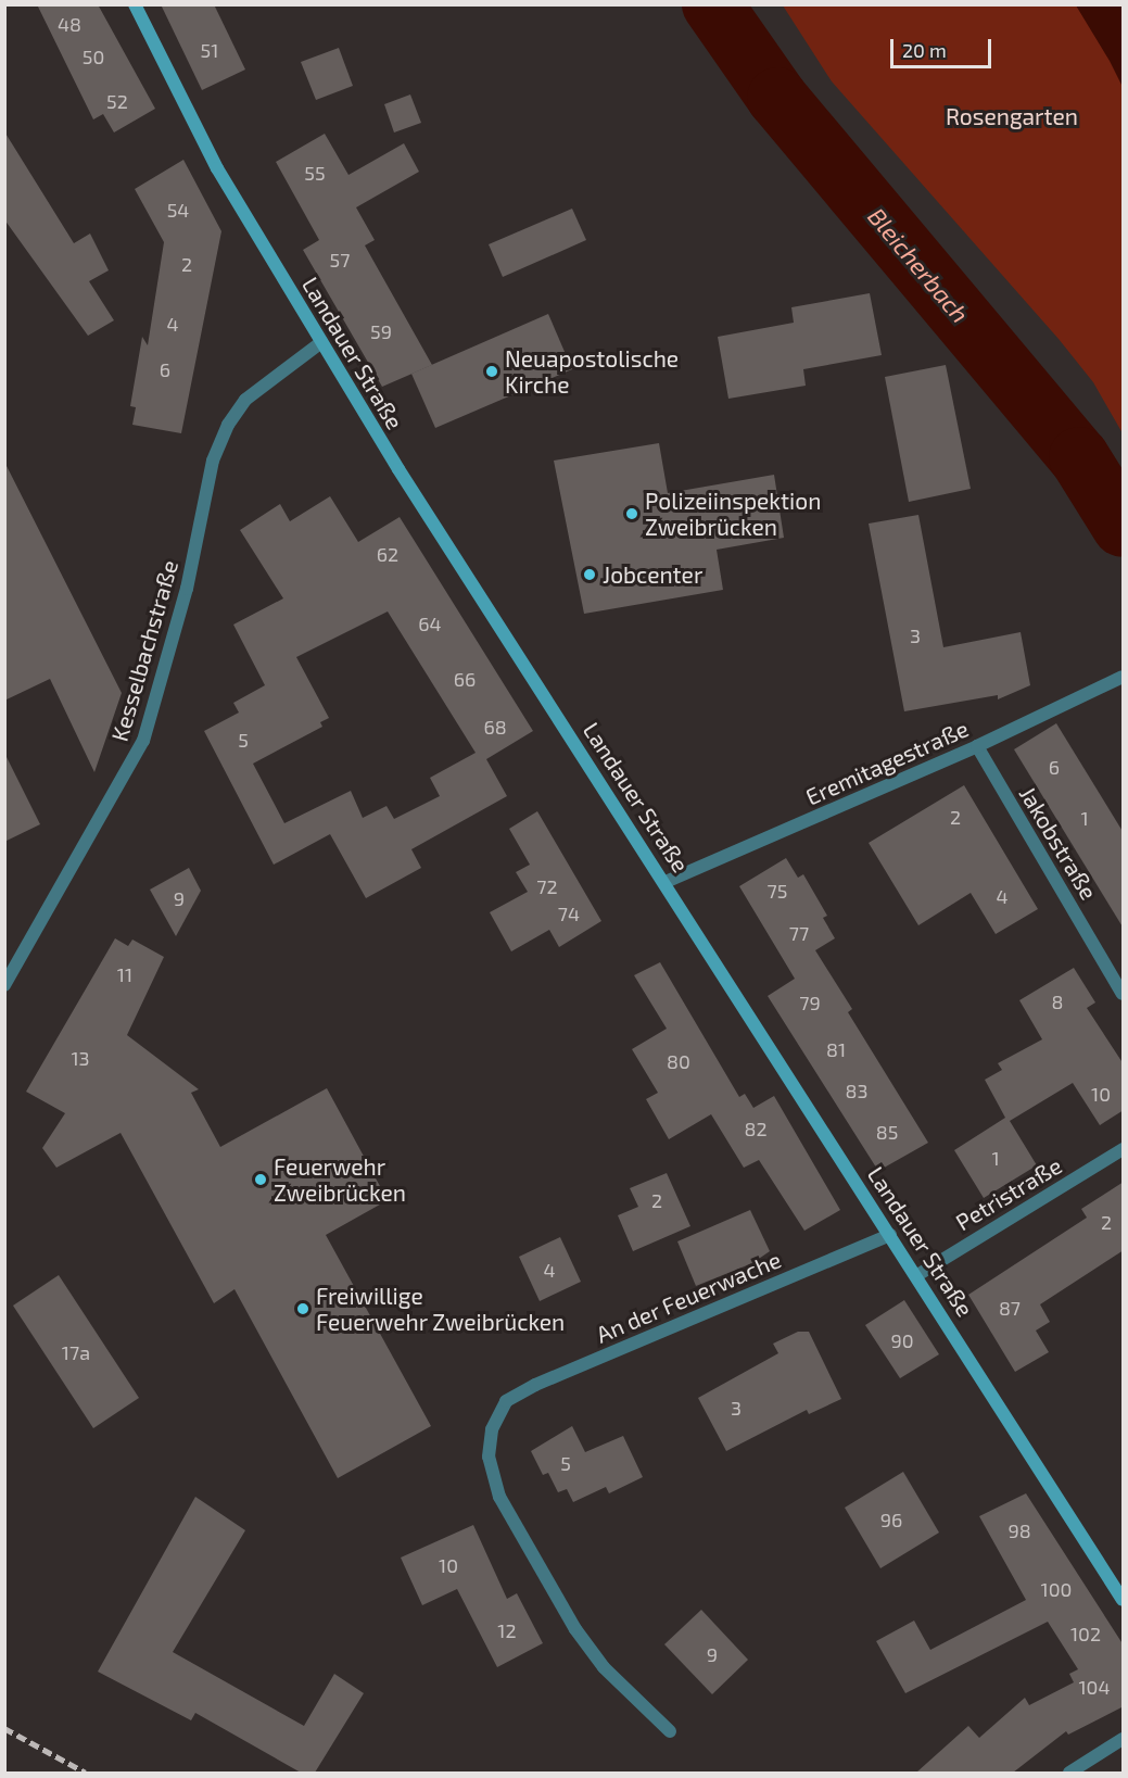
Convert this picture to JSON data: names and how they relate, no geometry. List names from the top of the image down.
{
  "streets": {
    "main road": ["Landauer Straße"],
    "street": [
      "Kesselbachstraße",
      "Eremitagestraße",
      "Jakobstraße",
      "Petristraße",
      "An der Feuerwache"
    ]
  },
  "crossings": [
    ["Landauer Straße", "Kesselbachstraße"],
    ["Landauer Straße", "Eremitagestraße"],
    ["Landauer Straße", "Petristraße"],
    ["Landauer Straße", "An der Feuerwache"],
    ["Eremitagestraße", "Jakobstraße"]
  ],
  "water": ["Bleicherbach"],
  "parks": ["Rosengarten"],
  "places": [
    "Neuapostolische Kirche",
    "Polizeiinspektion Zweibrücken",
    "Jobcenter",
    "Feuerwehr Zweibrücken",
    "Freiwillige Feuerwehr Zweibrücken"
  ],
  "house_numbers": [
    "48",
    "51",
    "50",
    "52",
    "55",
    "54",
    "57",
    "2",
    "4",
    "59",
    "6",
    "62",
    "64",
    "3",
    "66",
    "68",
    "5",
    "6",
    "2",
    "1",
    "72",
    "75",
    "4",
    "9",
    "74",
    "77",
    "11",
    "8",
    "79",
    "81",
    "13",
    "80",
    "83",
    "10",
    "82",
    "85",
    "1",
    "2",
    "2",
    "4",
    "87",
    "90",
    "17a",
    "3",
    "5",
    "96",
    "98",
    "10",
    "100",
    "12",
    "102",
    "9",
    "104"
  ],
  "scale_bar": "20 m"
}
